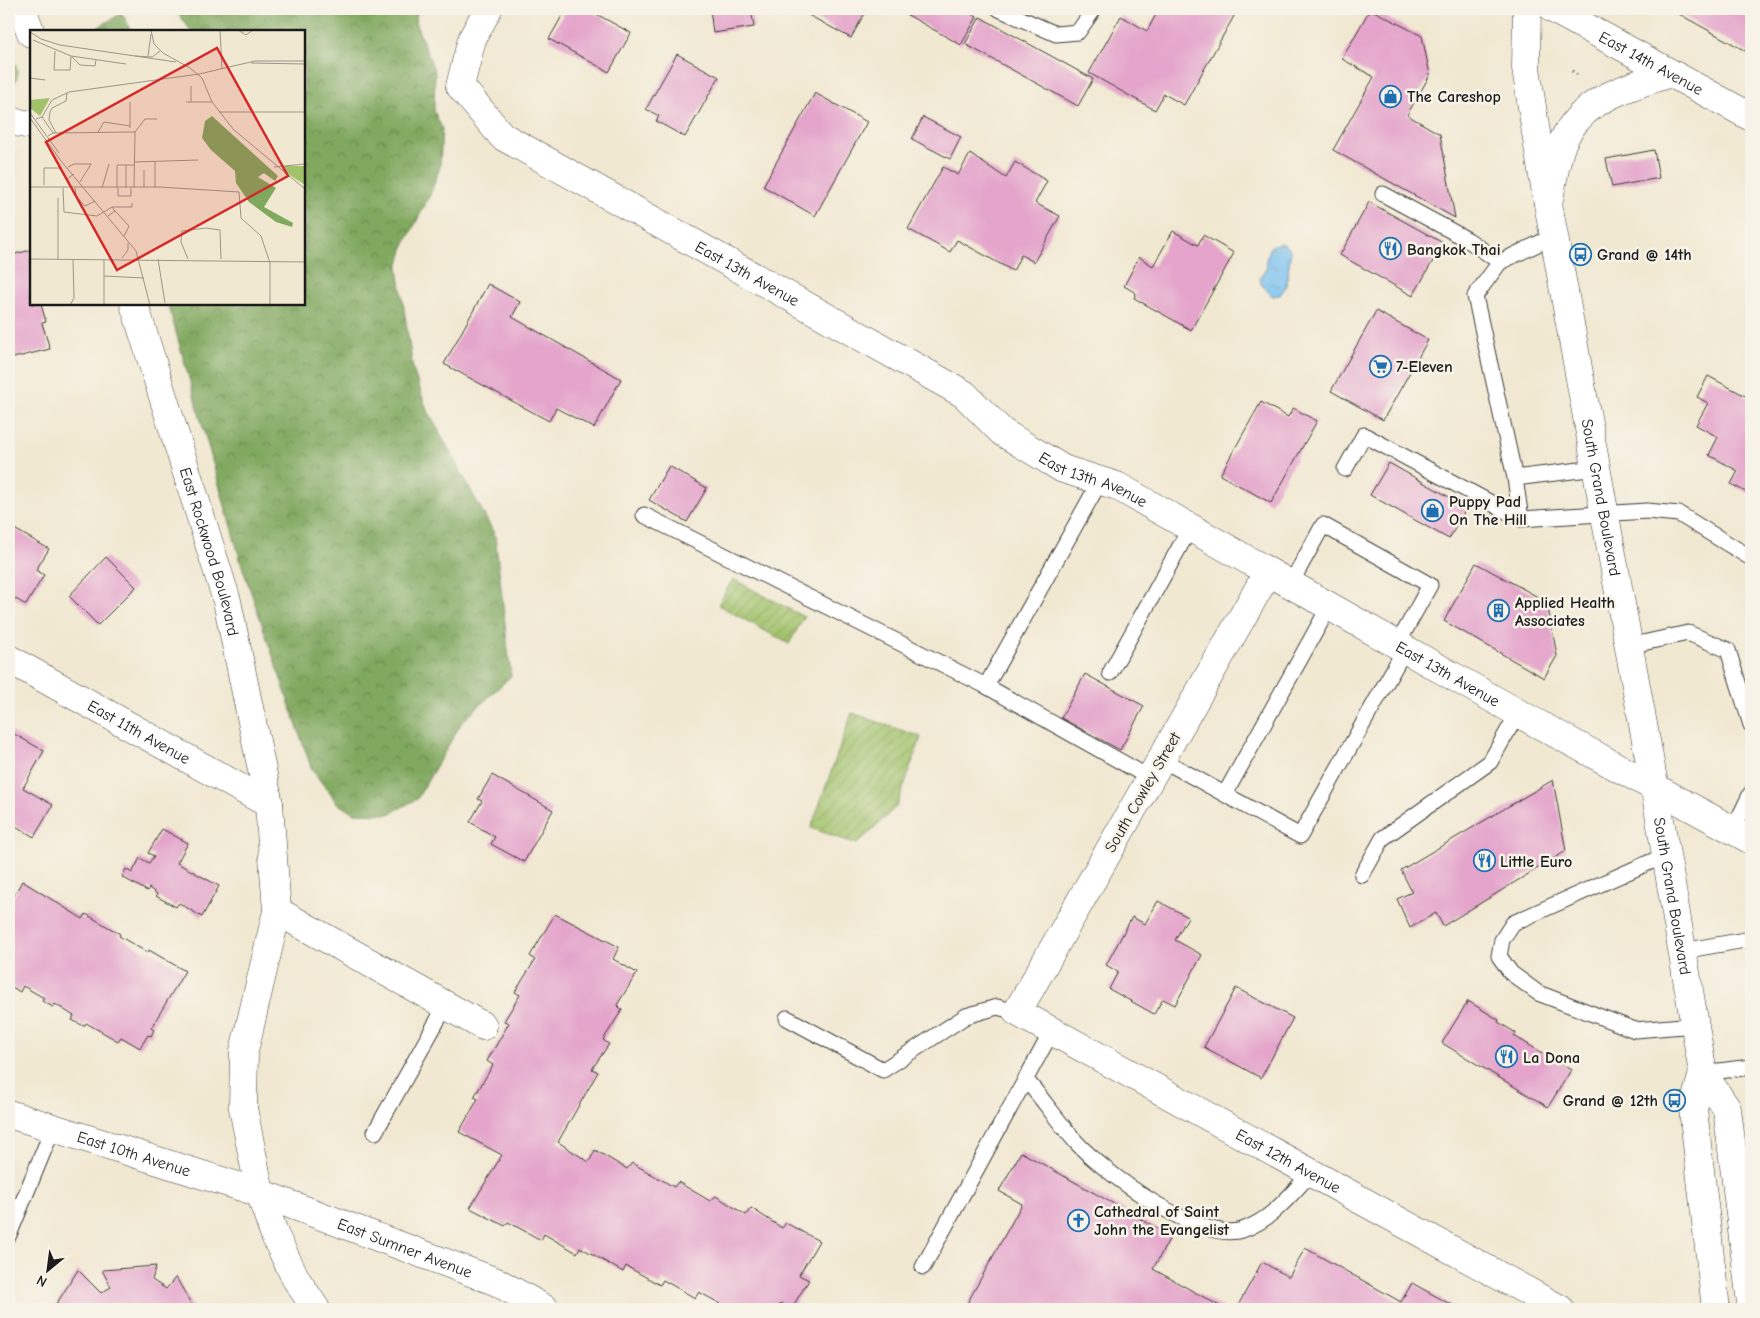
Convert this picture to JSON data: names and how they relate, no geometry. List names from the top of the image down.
{
  "streets": {
    "street": [
      "East 14th Avenue",
      "East 13th Avenue",
      "South Grand Boulevard",
      "East Rockwood Boulevard",
      "East 11th Avenue",
      "South Cowley Street",
      "East 10th Avenue",
      "East 12th Avenue",
      "East Sumner Avenue"
    ]
  },
  "crossings": [
    ["East 13th Avenue", "South Grand Boulevard"],
    ["East 13th Avenue", "South Cowley Street"],
    ["East Rockwood Boulevard", "East 11th Avenue"],
    ["East Rockwood Boulevard", "East 10th Avenue"],
    ["East Rockwood Boulevard", "East Sumner Avenue"],
    ["South Cowley Street", "East 12th Avenue"],
    ["East 10th Avenue", "East Sumner Avenue"]
  ],
  "places": {
    "shop": ["The Careshop", "Puppy Pad On The Hill"],
    "restaurant": ["Bangkok Thai", "Little Euro", "La Dona"],
    "bus stop": ["Grand @ 14th", "Grand @ 12th"],
    "supermarket": ["7-Eleven"],
    "building": ["Applied Health Associates"],
    "church": ["Cathedral of Saint John the Evangelist"]
  },
  "north": "bottom left"
}
